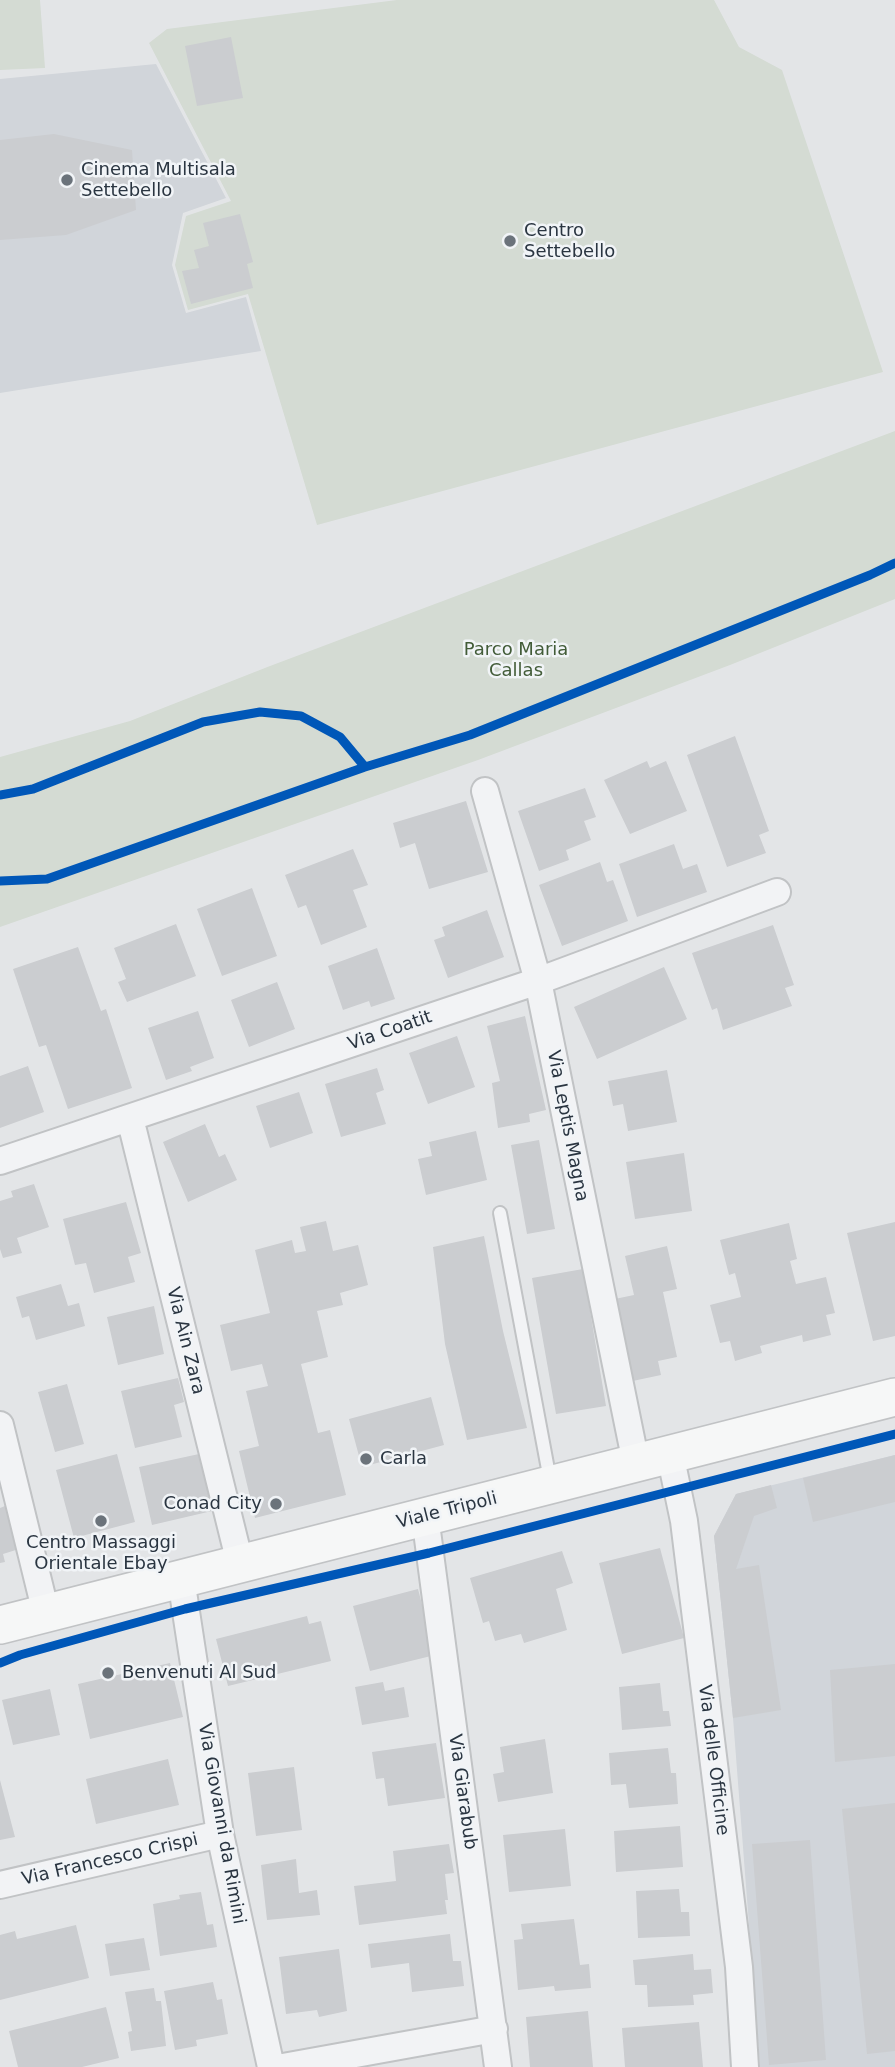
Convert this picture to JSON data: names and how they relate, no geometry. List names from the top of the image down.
{
  "streets": {
    "street": [
      "Via Coatit",
      "Via Leptis Magna",
      "Via Ain Zara",
      "Viale Tripoli",
      "Via delle Officine",
      "Via Giarabub",
      "Via Giovanni da Rimini",
      "Via Francesco Crispi"
    ]
  },
  "crossings": [
    ["Via Coatit", "Via Leptis Magna"],
    ["Via Coatit", "Via Ain Zara"],
    ["Via Leptis Magna", "Viale Tripoli"],
    ["Via Leptis Magna", "Via delle Officine"],
    ["Via Ain Zara", "Viale Tripoli"],
    ["Viale Tripoli", "Via delle Officine"],
    ["Viale Tripoli", "Via Giarabub"],
    ["Viale Tripoli", "Via Giovanni da Rimini"],
    ["Via Giovanni da Rimini", "Via Francesco Crispi"]
  ],
  "parks": ["Parco Maria Callas"],
  "places": [
    "Cinema Multisala Settebello",
    "Centro Settebello",
    "Carla",
    "Conad City",
    "Centro Massaggi Orientale Ebay",
    "Benvenuti Al Sud"
  ]
}
